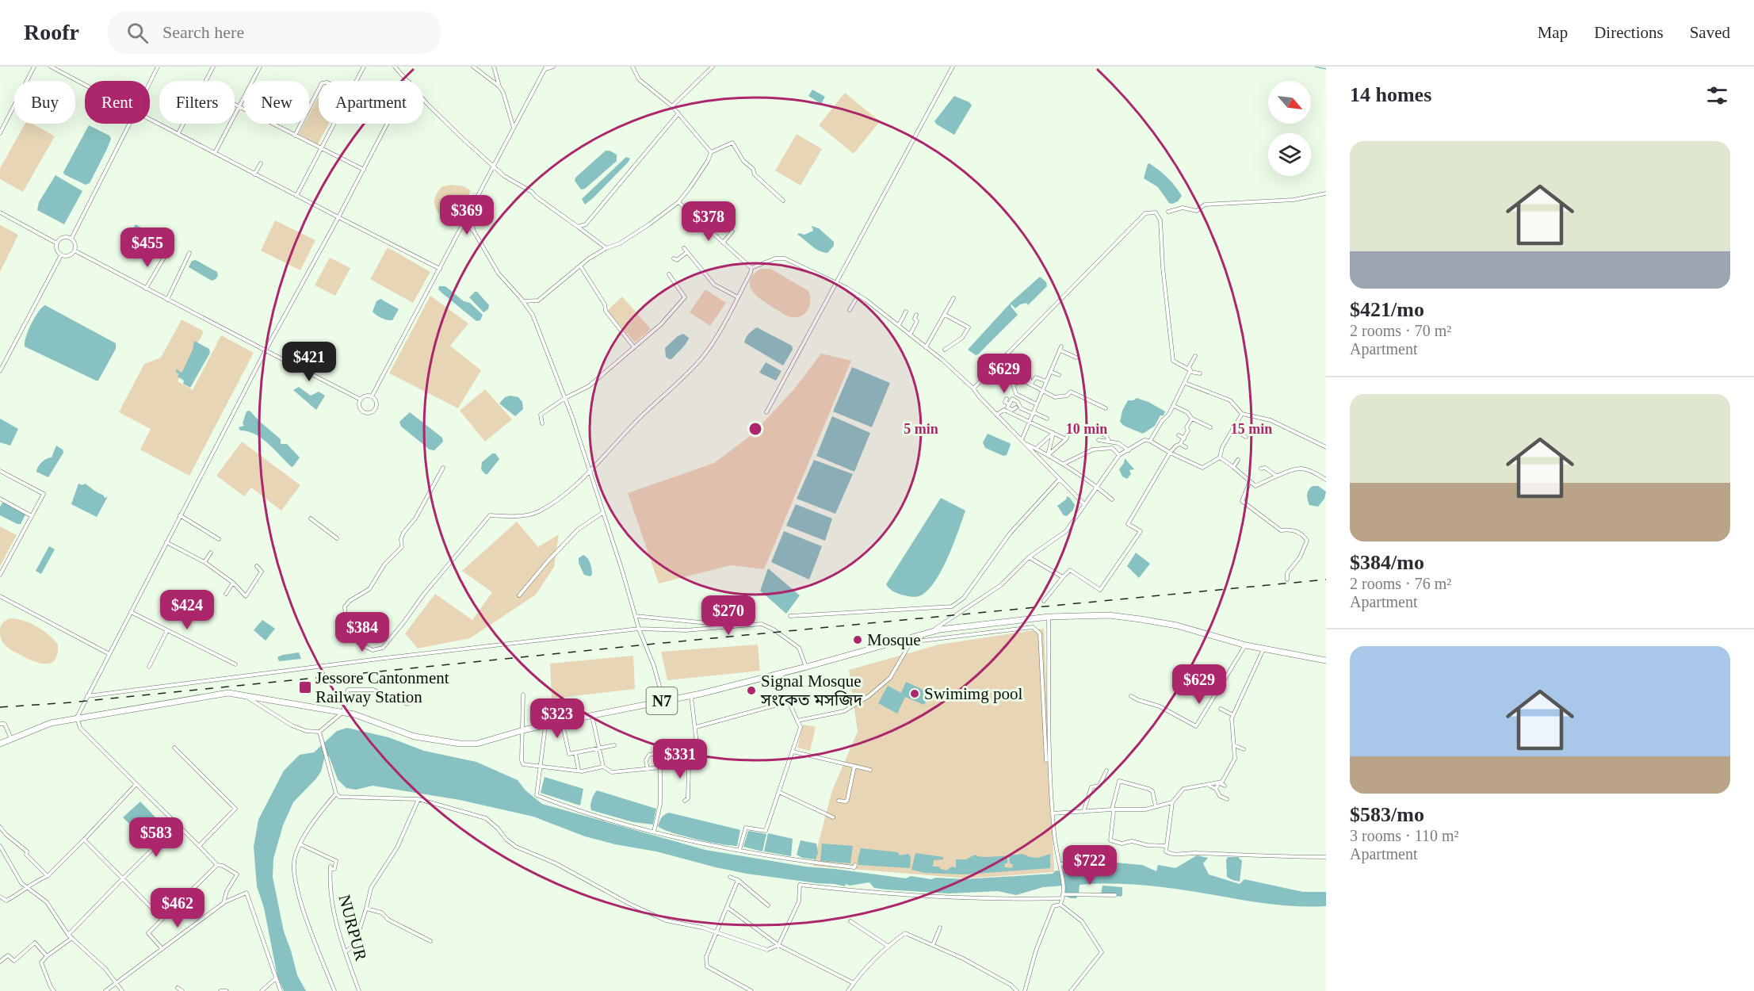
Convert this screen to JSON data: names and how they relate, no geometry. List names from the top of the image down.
{
  "streets": {
    "highway": ["N7"],
    "street": ["NURPUR"]
  },
  "places": {
    "other": ["Mosque", "Signal Mosque সংকেত মসজিদ", "Swimimg pool"],
    "transit": ["Jessore Cantonment Railway Station"]
  },
  "north": "bottom right",
  "page": {
    "header": "Roofr",
    "search": "Search here",
    "nav": ["Map", "Directions", "Saved"],
    "heading": "14 homes",
    "chip": [
      "Buy",
      "Rent",
      "Filters",
      "New",
      "Apartment"
    ],
    "list": [
      {
        "name": "$421/mo",
        "note": "2 rooms · 70 m² · Apartment"
      },
      {
        "name": "$384/mo",
        "note": "2 rooms · 76 m² · Apartment"
      },
      {
        "name": "$583/mo",
        "note": "3 rooms · 110 m² · Apartment"
      }
    ],
    "price": [
      "$369",
      "$378",
      "$455",
      "$421",
      "$629",
      "$424",
      "$270",
      "$384",
      "$629",
      "$323",
      "$331",
      "$583",
      "$722",
      "$462"
    ]
  },
  "rings": ["5 min", "10 min", "15 min"]
}
